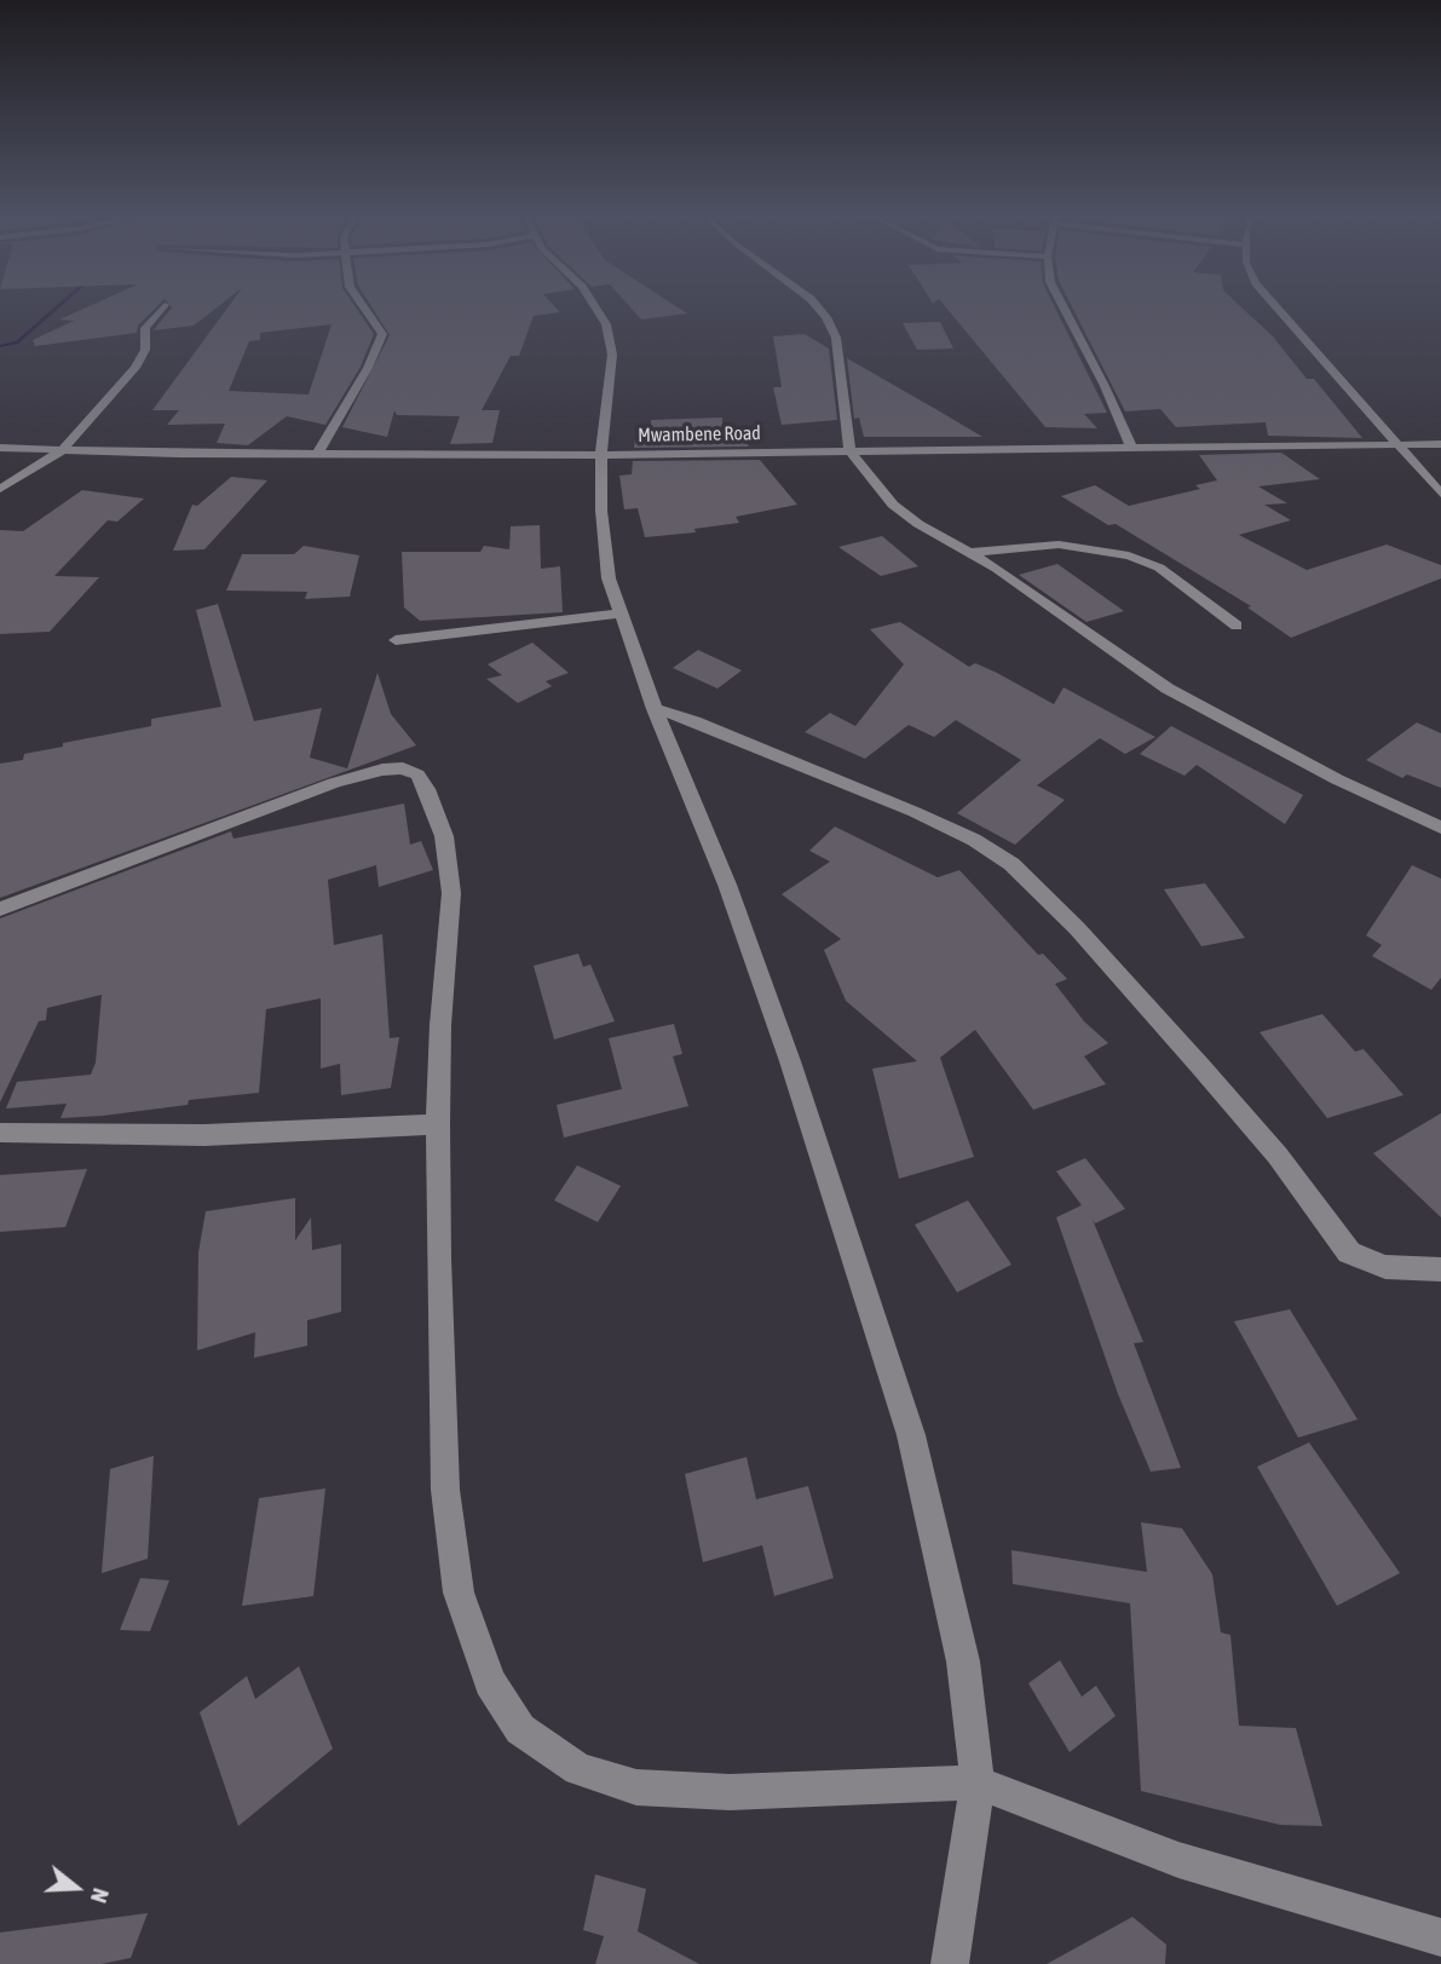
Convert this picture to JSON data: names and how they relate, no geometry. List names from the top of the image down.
{
  "streets": {
    "street": ["Mwambene Road"]
  },
  "north": "right"
}
